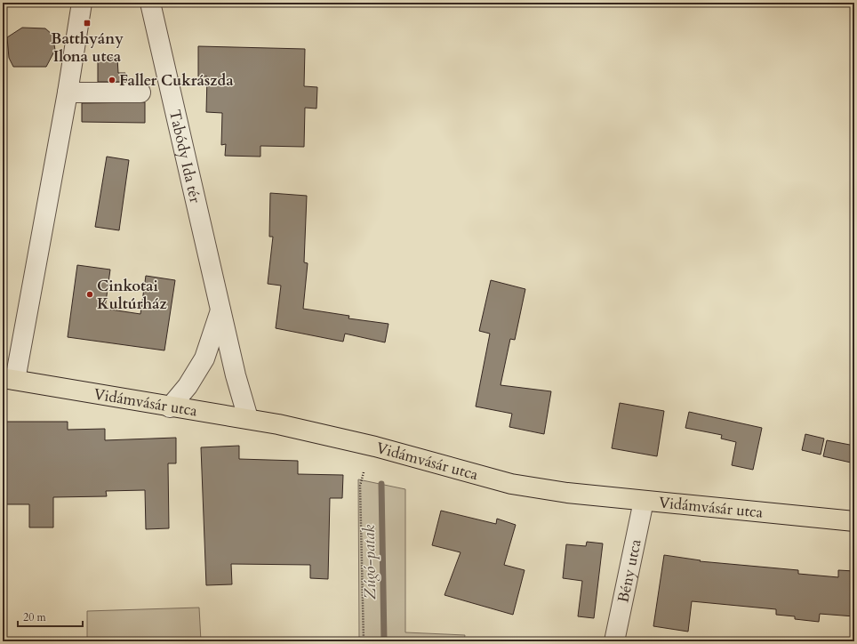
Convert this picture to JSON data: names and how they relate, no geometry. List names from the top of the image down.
{
  "streets": {
    "main road": ["Vidámvásár utca"],
    "street": ["Tabódy Ida tér", "Bény utca"]
  },
  "crossings": [
    ["Tabódy Ida tér", "Vidámvásár utca"],
    ["Vidámvásár utca", "Bény utca"]
  ],
  "water": ["Zúgó-patak"],
  "places": {
    "transit": ["Batthyány Ilona utca"],
    "other": ["Faller Cukrászda", "Cinkotai Kultúrház"]
  },
  "scale_bar": "20 m"
}
